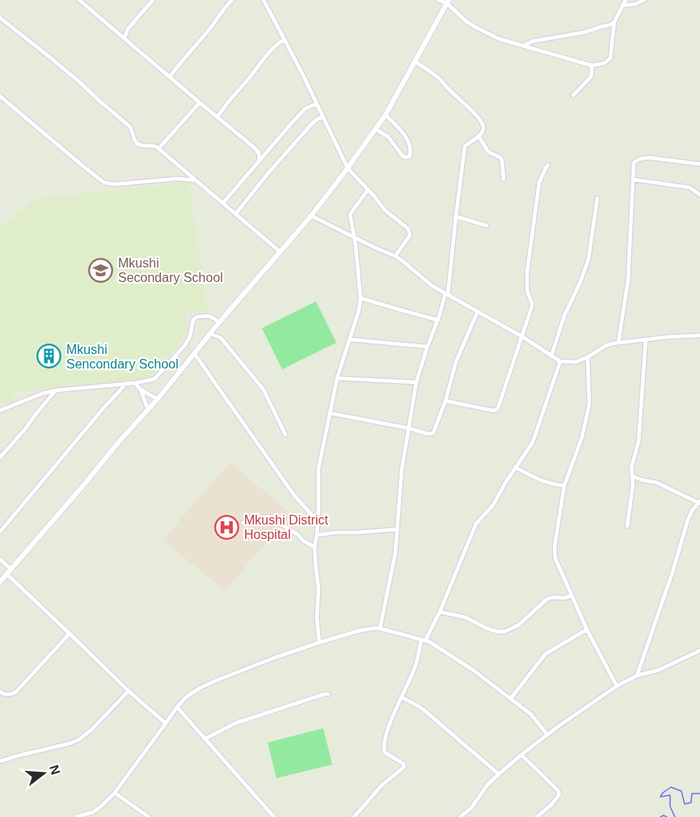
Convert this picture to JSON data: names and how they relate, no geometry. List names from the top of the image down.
{
  "places": {
    "school or university": ["Mkushi Secondary School"],
    "building": ["Mkushi Sencondary School"],
    "hospital": ["Mkushi District Hospital"]
  },
  "north": "right"
}
